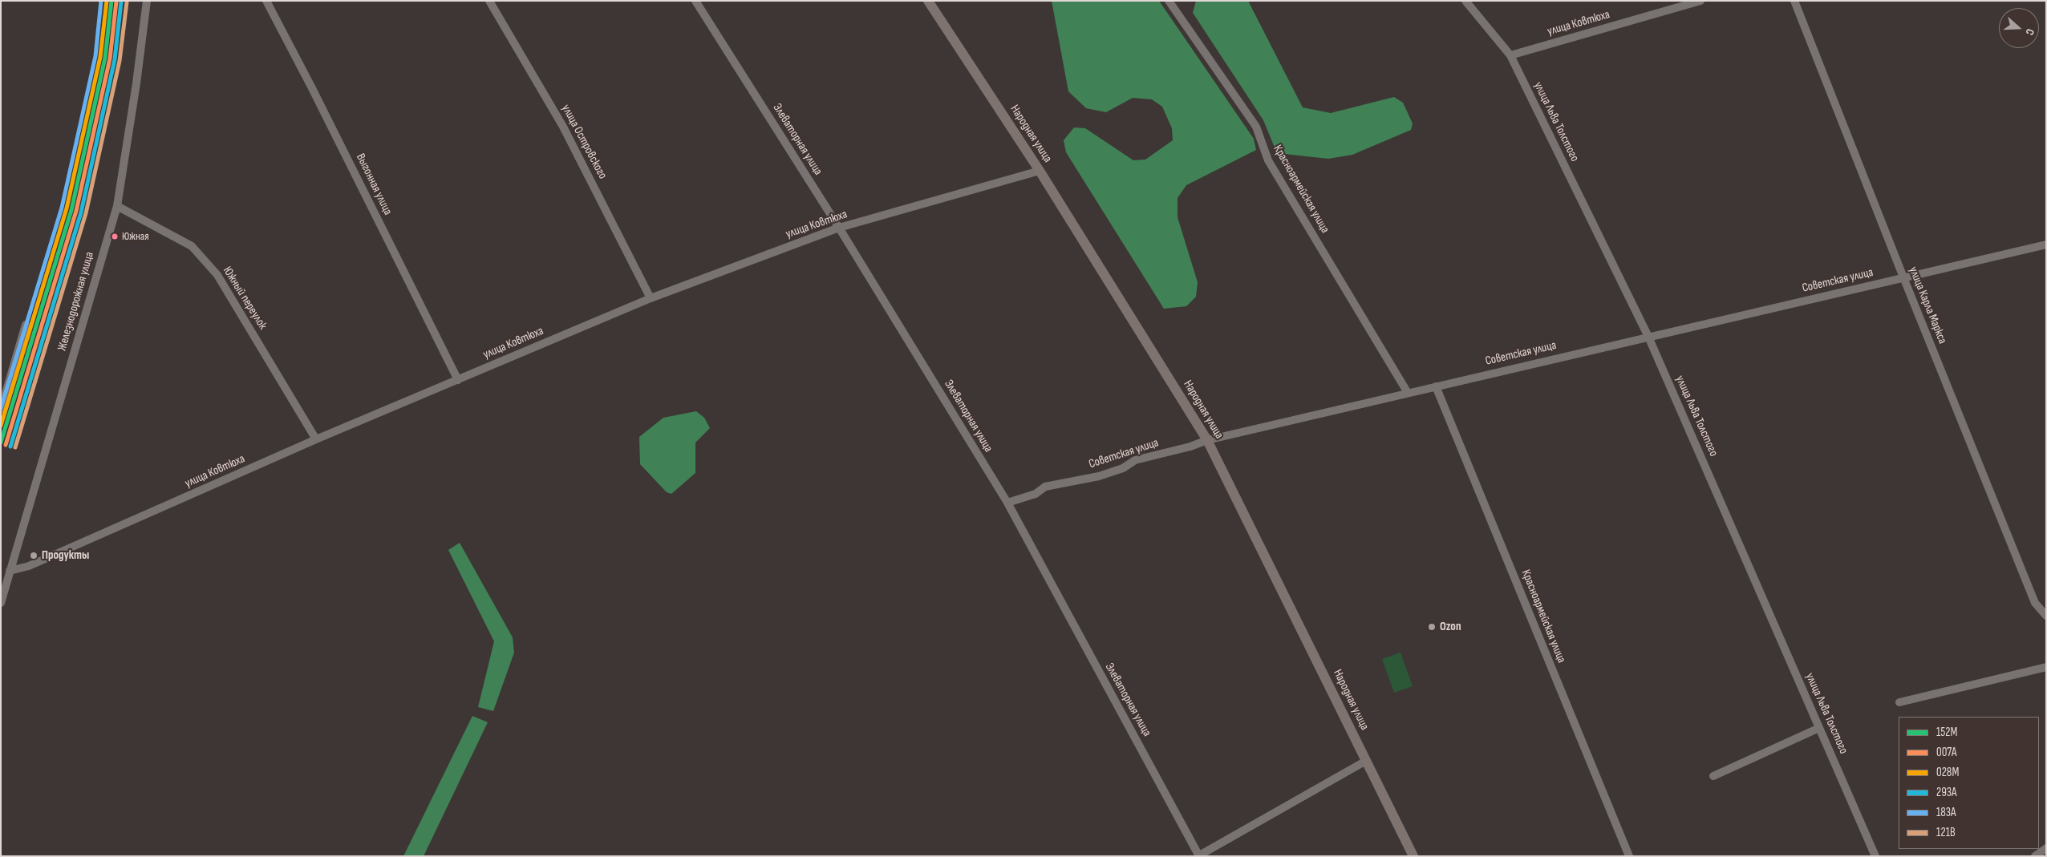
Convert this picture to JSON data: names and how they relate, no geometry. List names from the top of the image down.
{
  "streets": {
    "main road": ["Народная улица"],
    "street": [
      "улица Ковтюха",
      "улица Льва Толстого",
      "Элеваторная улица",
      "улица Островского",
      "Выгонная улица",
      "Красноармейская улица",
      "Советская улица",
      "Южный переулок",
      "Железнодорожная улица",
      "улица Карла Маркса"
    ]
  },
  "crossings": [
    ["улица Ковтюха", "улица Льва Толстого"],
    ["улица Ковтюха", "Народная улица"],
    ["улица Ковтюха", "Элеваторная улица"],
    ["улица Ковтюха", "улица Островского"],
    ["улица Ковтюха", "Выгонная улица"],
    ["улица Ковтюха", "Южный переулок"],
    ["улица Ковтюха", "Железнодорожная улица"],
    ["улица Льва Толстого", "Советская улица"],
    ["Народная улица", "Советская улица"],
    ["Элеваторная улица", "Советская улица"],
    ["Красноармейская улица", "Советская улица"],
    ["Советская улица", "улица Карла Маркса"],
    ["Южный переулок", "Железнодорожная улица"]
  ],
  "places": ["Южная", "Продукты", "Ozon"],
  "lines": [
    "transit line 152М",
    "transit line 028М",
    "transit line 183А",
    "transit line 007А",
    "transit line 293А",
    "transit line 121В"
  ],
  "legend": [
    "152М",
    "007А",
    "028М",
    "293А",
    "183А",
    "121В"
  ],
  "north": "right"
}
